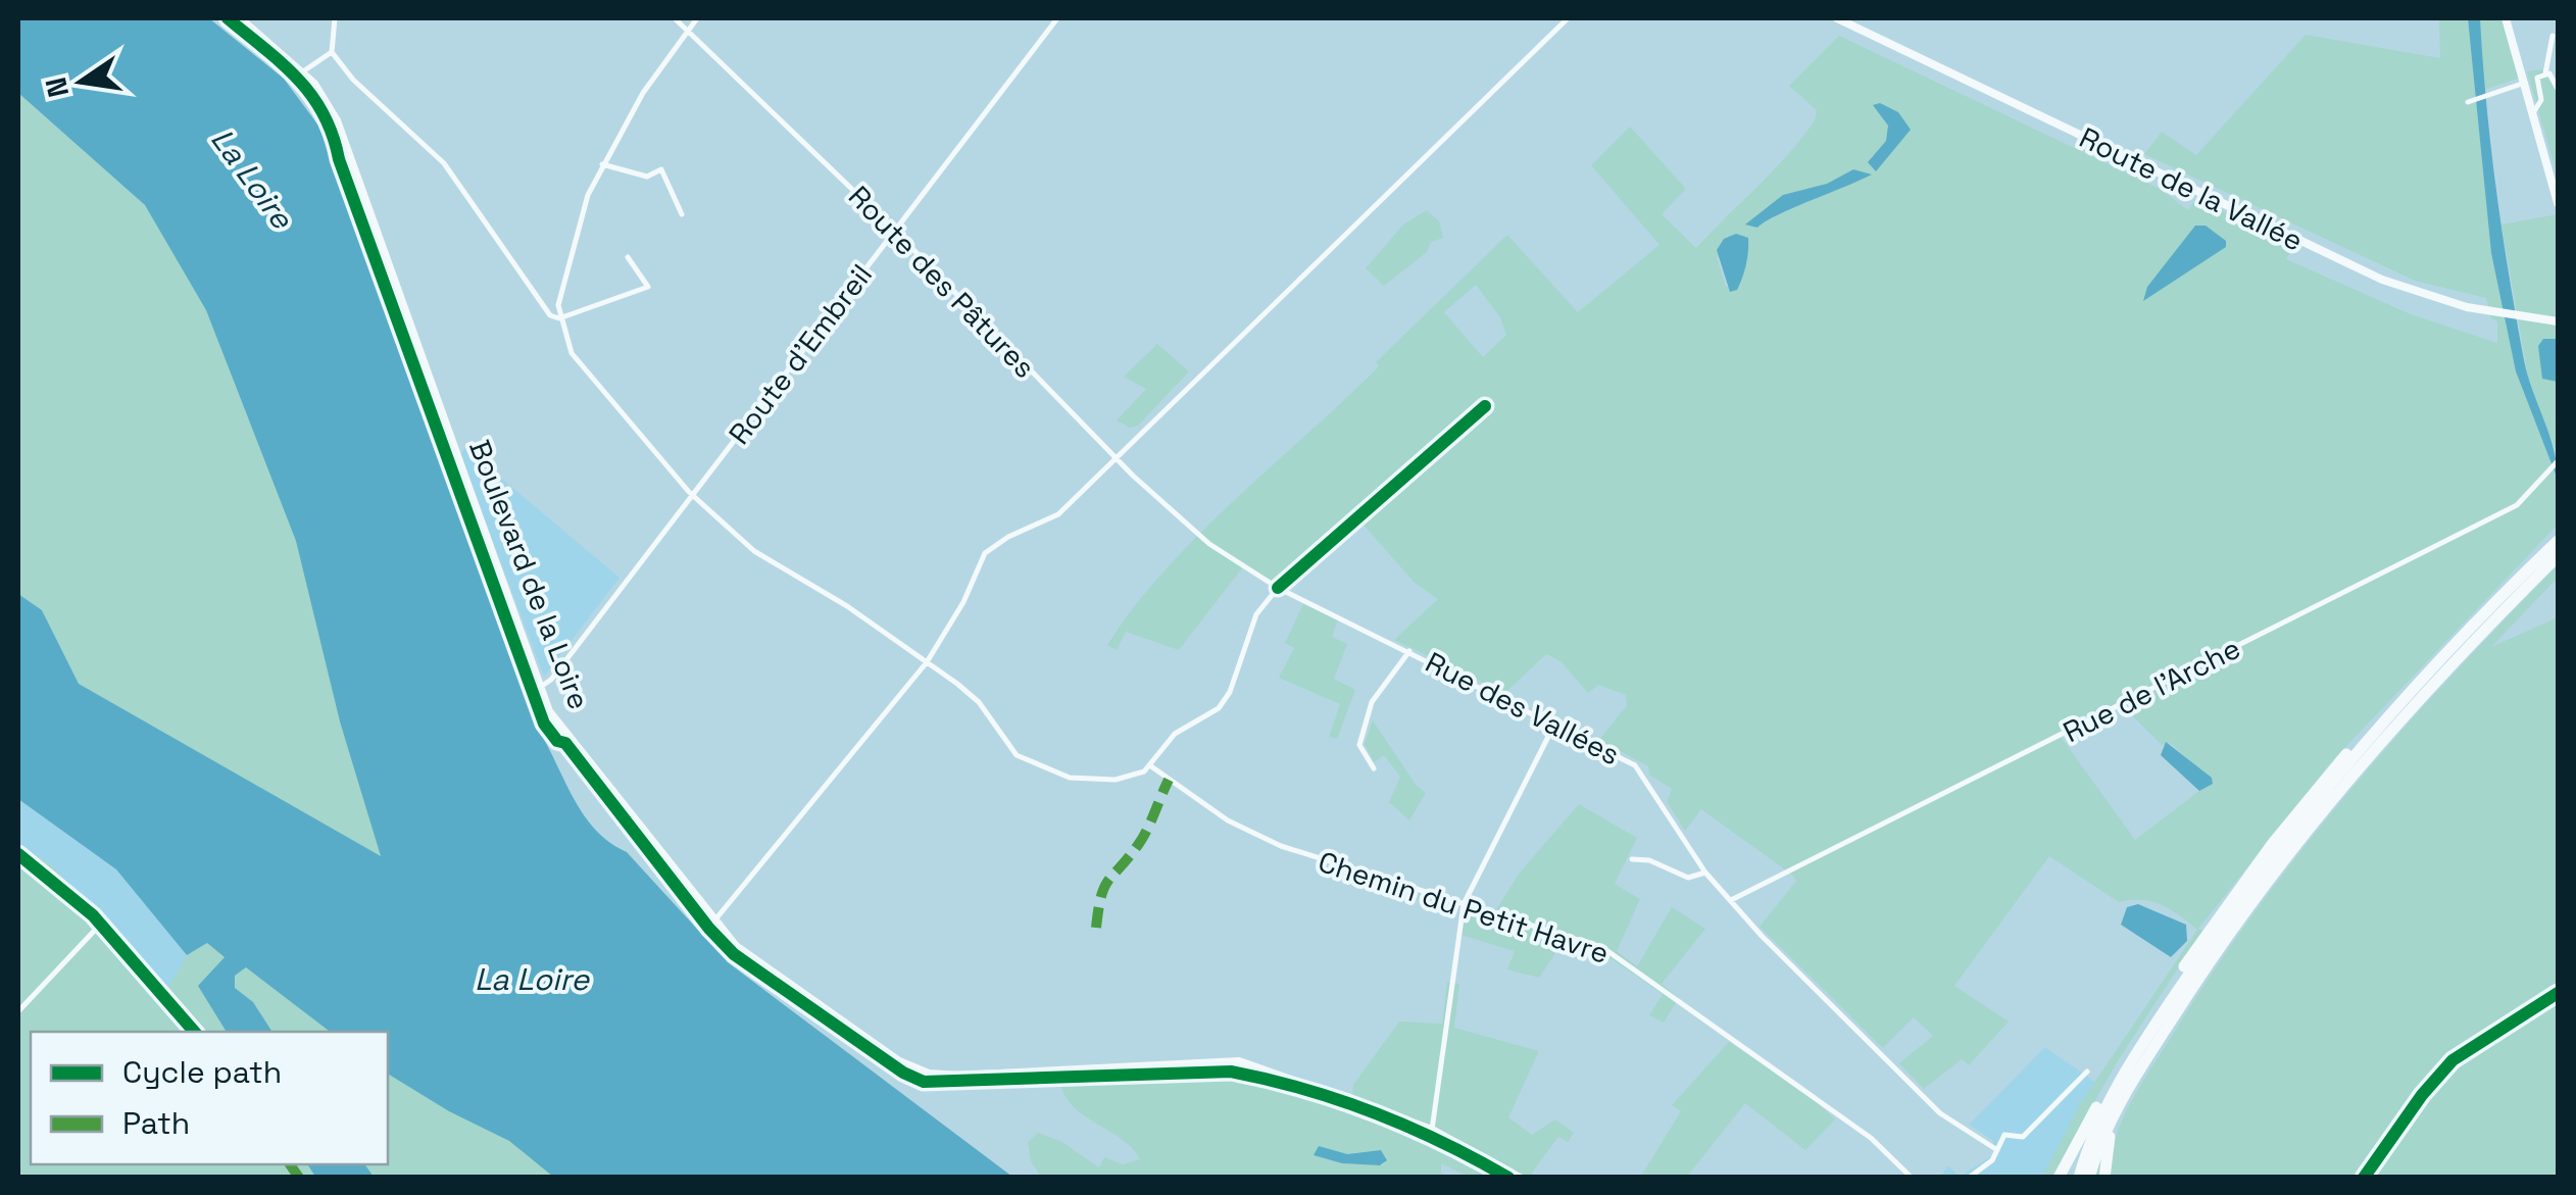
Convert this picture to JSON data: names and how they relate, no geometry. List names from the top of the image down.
{
  "streets": {
    "main road": ["Route de la Vallée", "Boulevard de la Loire"],
    "street": [
      "Route des Pâtures",
      "Route d'Embreil",
      "Rue de l'Arche",
      "Rue des Vallées",
      "Chemin du Petit Havre"
    ]
  },
  "crossings": [
    ["Route des Pâtures", "Route d'Embreil"],
    ["Route des Pâtures", "Rue des Vallées"],
    ["Route d'Embreil", "Boulevard de la Loire"],
    ["Rue de l'Arche", "Rue des Vallées"]
  ],
  "water": ["La Loire"],
  "legend": ["Cycle path", "Path"],
  "north": "left"
}
